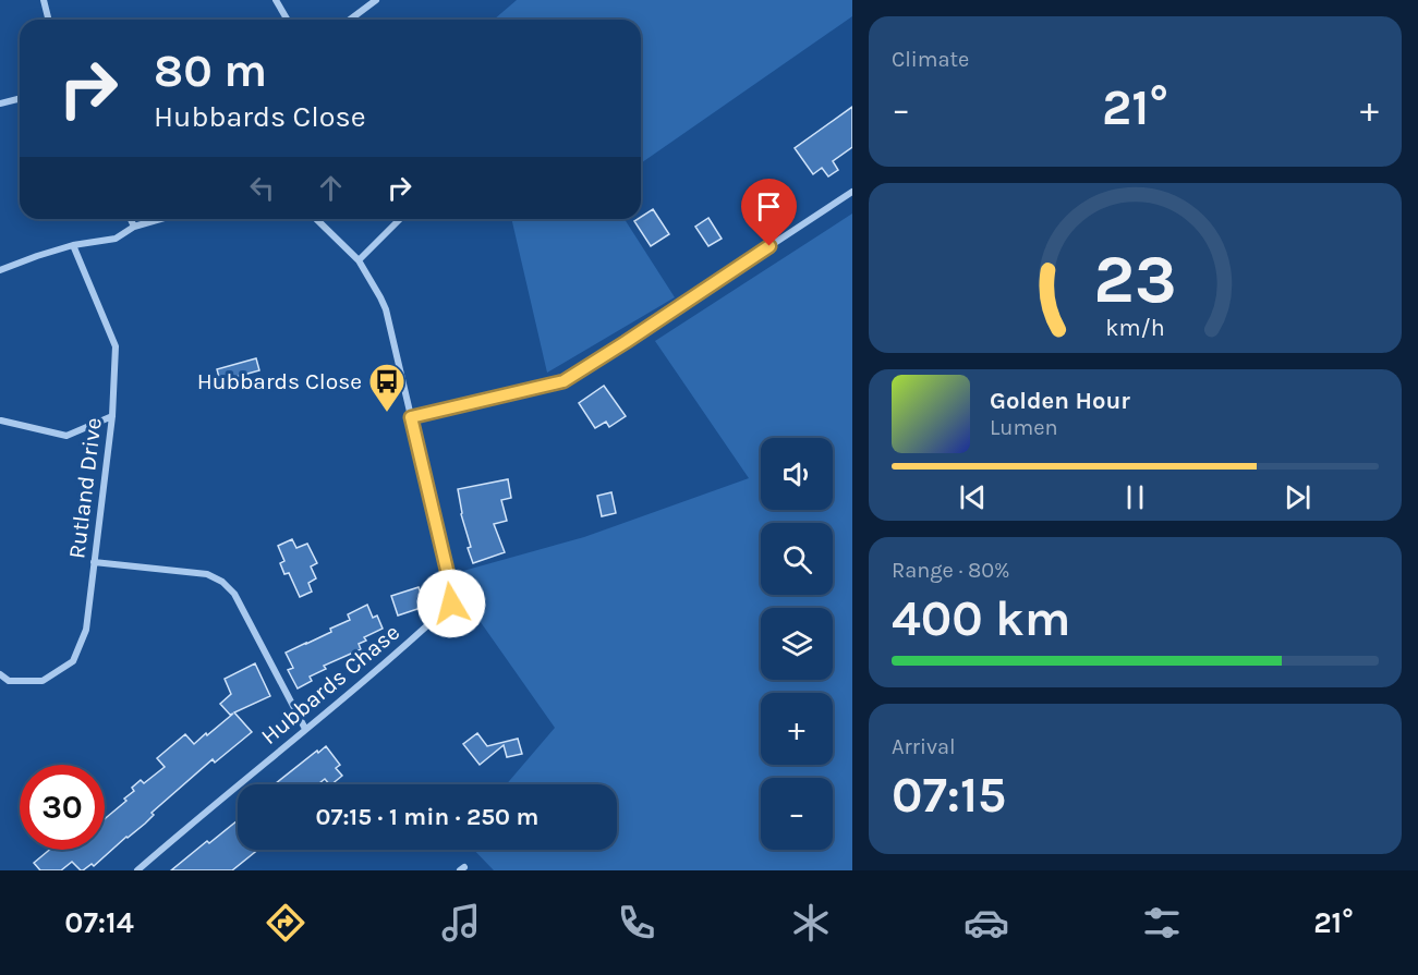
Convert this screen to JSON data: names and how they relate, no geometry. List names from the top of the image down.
{
  "streets": {
    "street": ["Rutland Drive", "Hubbards Chase"]
  },
  "places": {
    "bus stop": ["Hubbards Close"]
  },
  "page": {
    "tile": [
      "Climate",
      ["Range · 80%", "400 km"],
      ["Arrival", "07:15"]
    ],
    "turn": ["80 m", "Hubbards Close"],
    "heat": ["−", "21°", "+"],
    "song": ["Golden Hour", "Lumen"],
    "map_buttons": ["+", "−"],
    "limit": "30",
    "trip": "07:15 · 1 min · 250 m",
    "tabs": ["07:14", "21°"],
    "gauge": ["23", "km/h"]
  }
}
